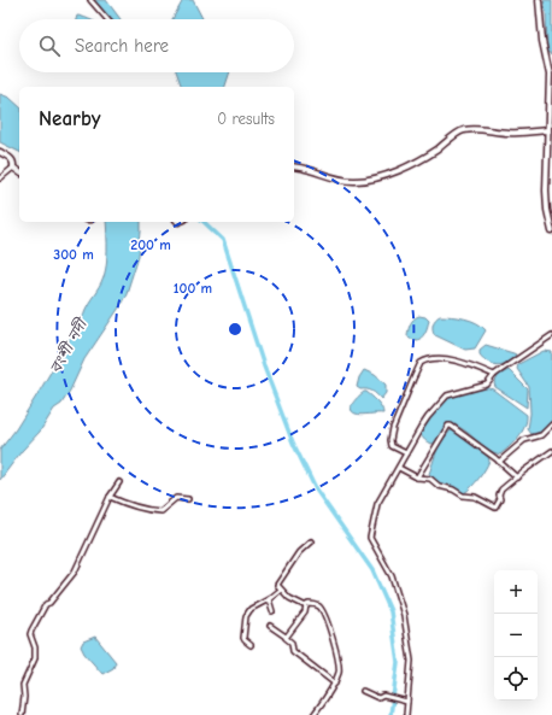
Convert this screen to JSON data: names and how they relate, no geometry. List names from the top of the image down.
{
  "water": ["বংশী নদী"],
  "page": {
    "search": "Search here",
    "heading": ["Nearby", "0 results"],
    "map_buttons": ["+", "−"]
  },
  "rings": ["200 m", "300 m", "100 m"]
}
